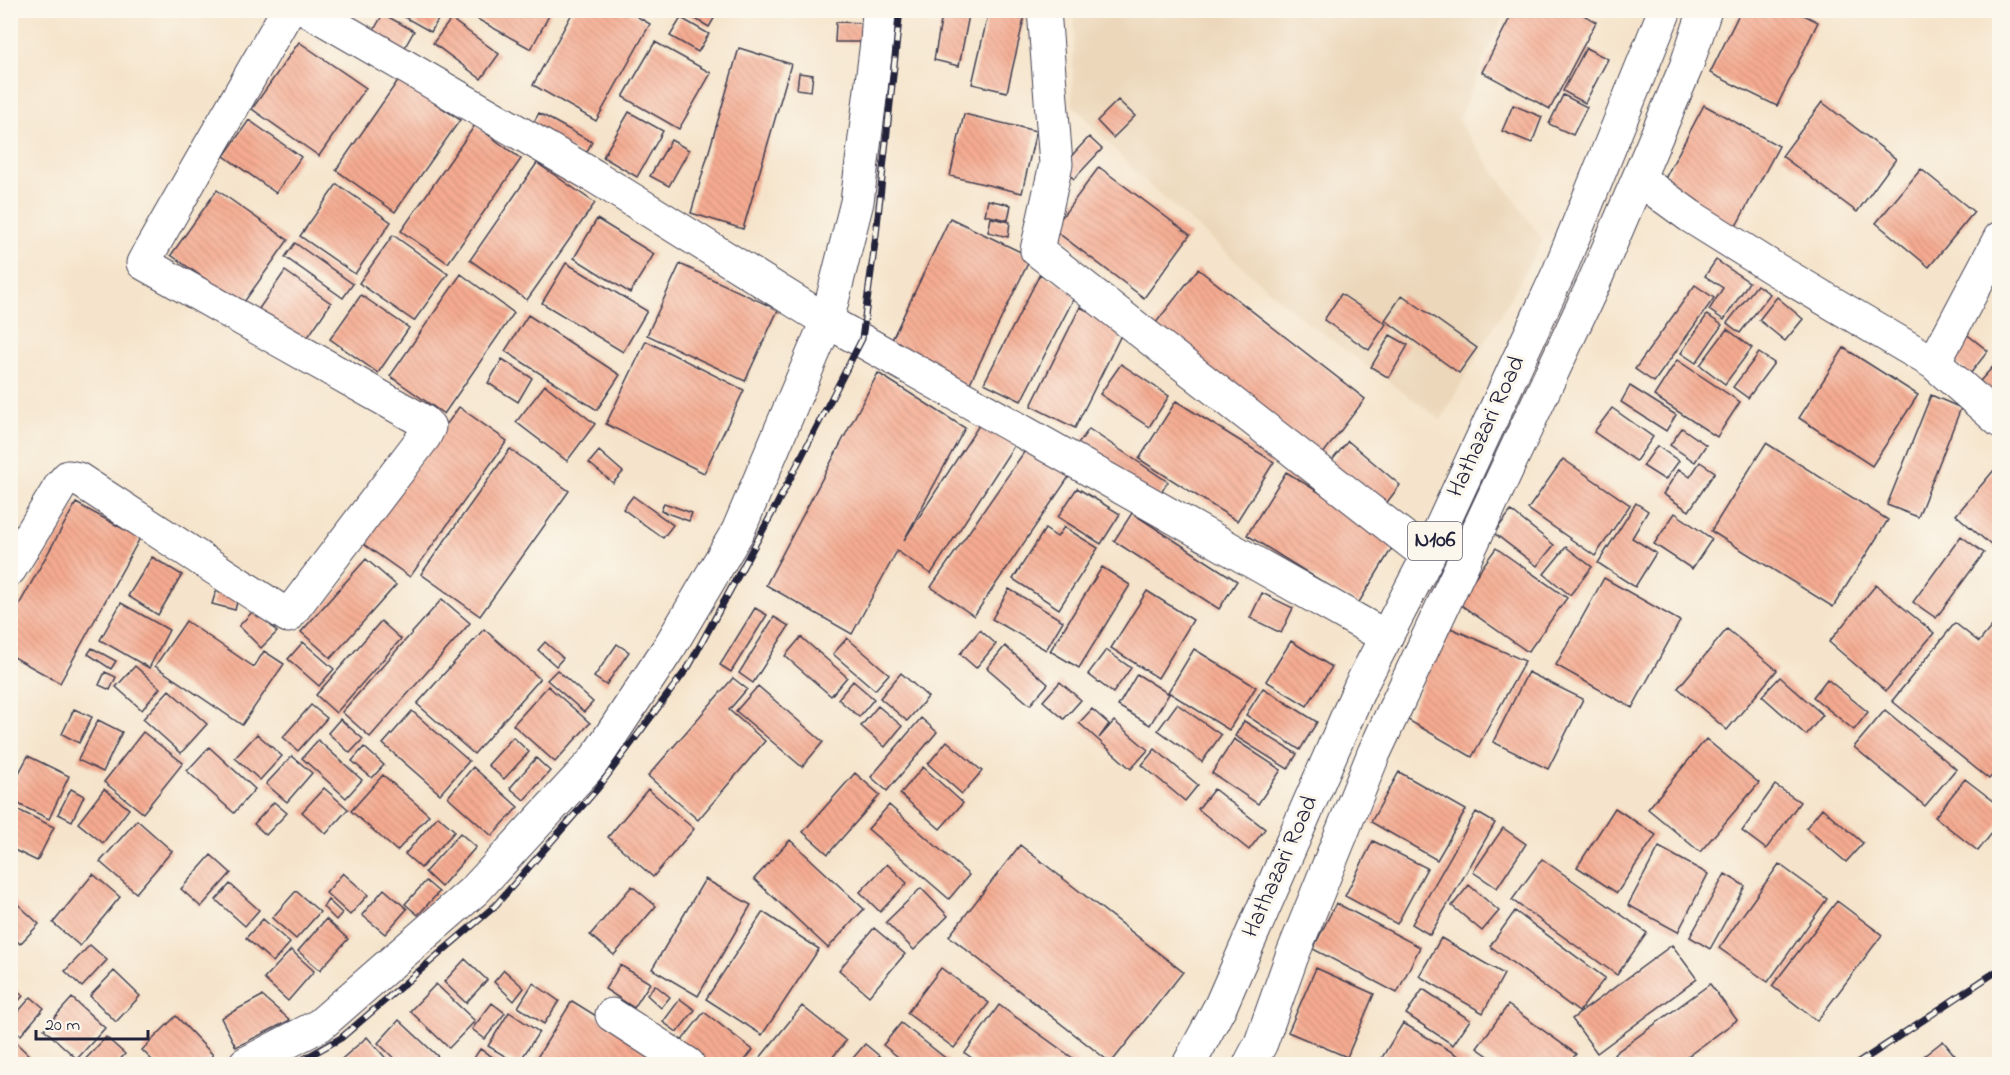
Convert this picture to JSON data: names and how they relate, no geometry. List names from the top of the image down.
{
  "streets": {
    "main road": ["Hathazari Road", "N106"]
  },
  "scale_bar": "20 m"
}
